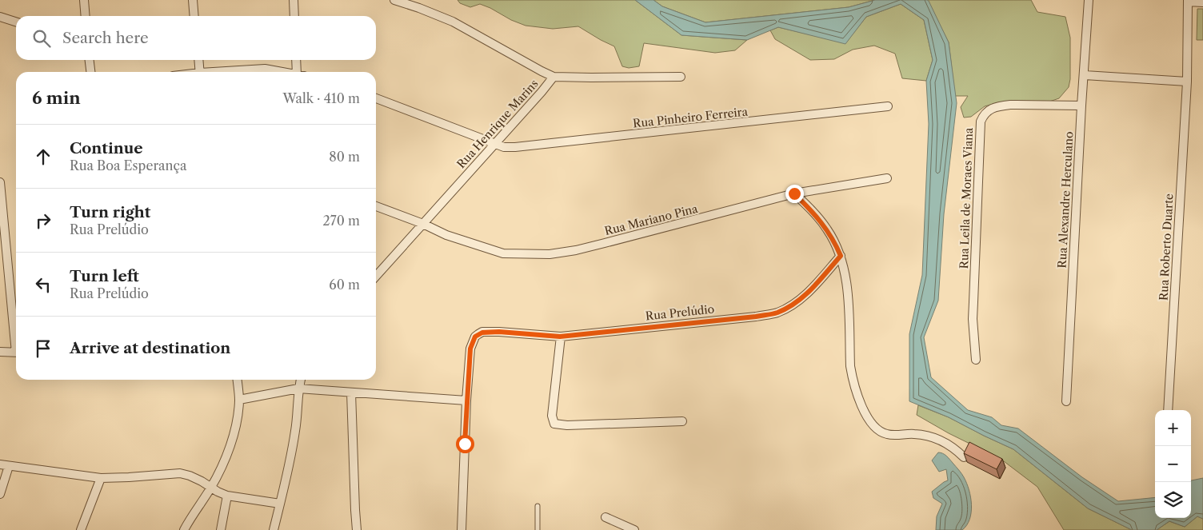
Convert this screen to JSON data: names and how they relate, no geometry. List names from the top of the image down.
{
  "streets": {
    "street": [
      "Rua Pinheiro Ferreira",
      "Rua Henrique Marins",
      "Rua Leila de Moraes Viana",
      "Rua Alexandre Herculano",
      "Rua Mariano Pina",
      "Rua Roberto Duarte",
      "Rua Prelúdio"
    ]
  },
  "crossings": [
    ["Rua Pinheiro Ferreira", "Rua Henrique Marins"],
    ["Rua Henrique Marins", "Rua Mariano Pina"],
    ["Rua Leila de Moraes Viana", "Rua Alexandre Herculano"]
  ],
  "page": {
    "search": "Search here",
    "heading": ["6 min", "Walk · 410 m"],
    "list": [
      ["Continue", "Rua Boa Esperança", "80 m"],
      ["Turn right", "Rua Prelúdio", "270 m"],
      ["Turn left", "Rua Prelúdio", "60 m"],
      "Arrive at destination"
    ],
    "map_buttons": ["+", "−"]
  }
}
